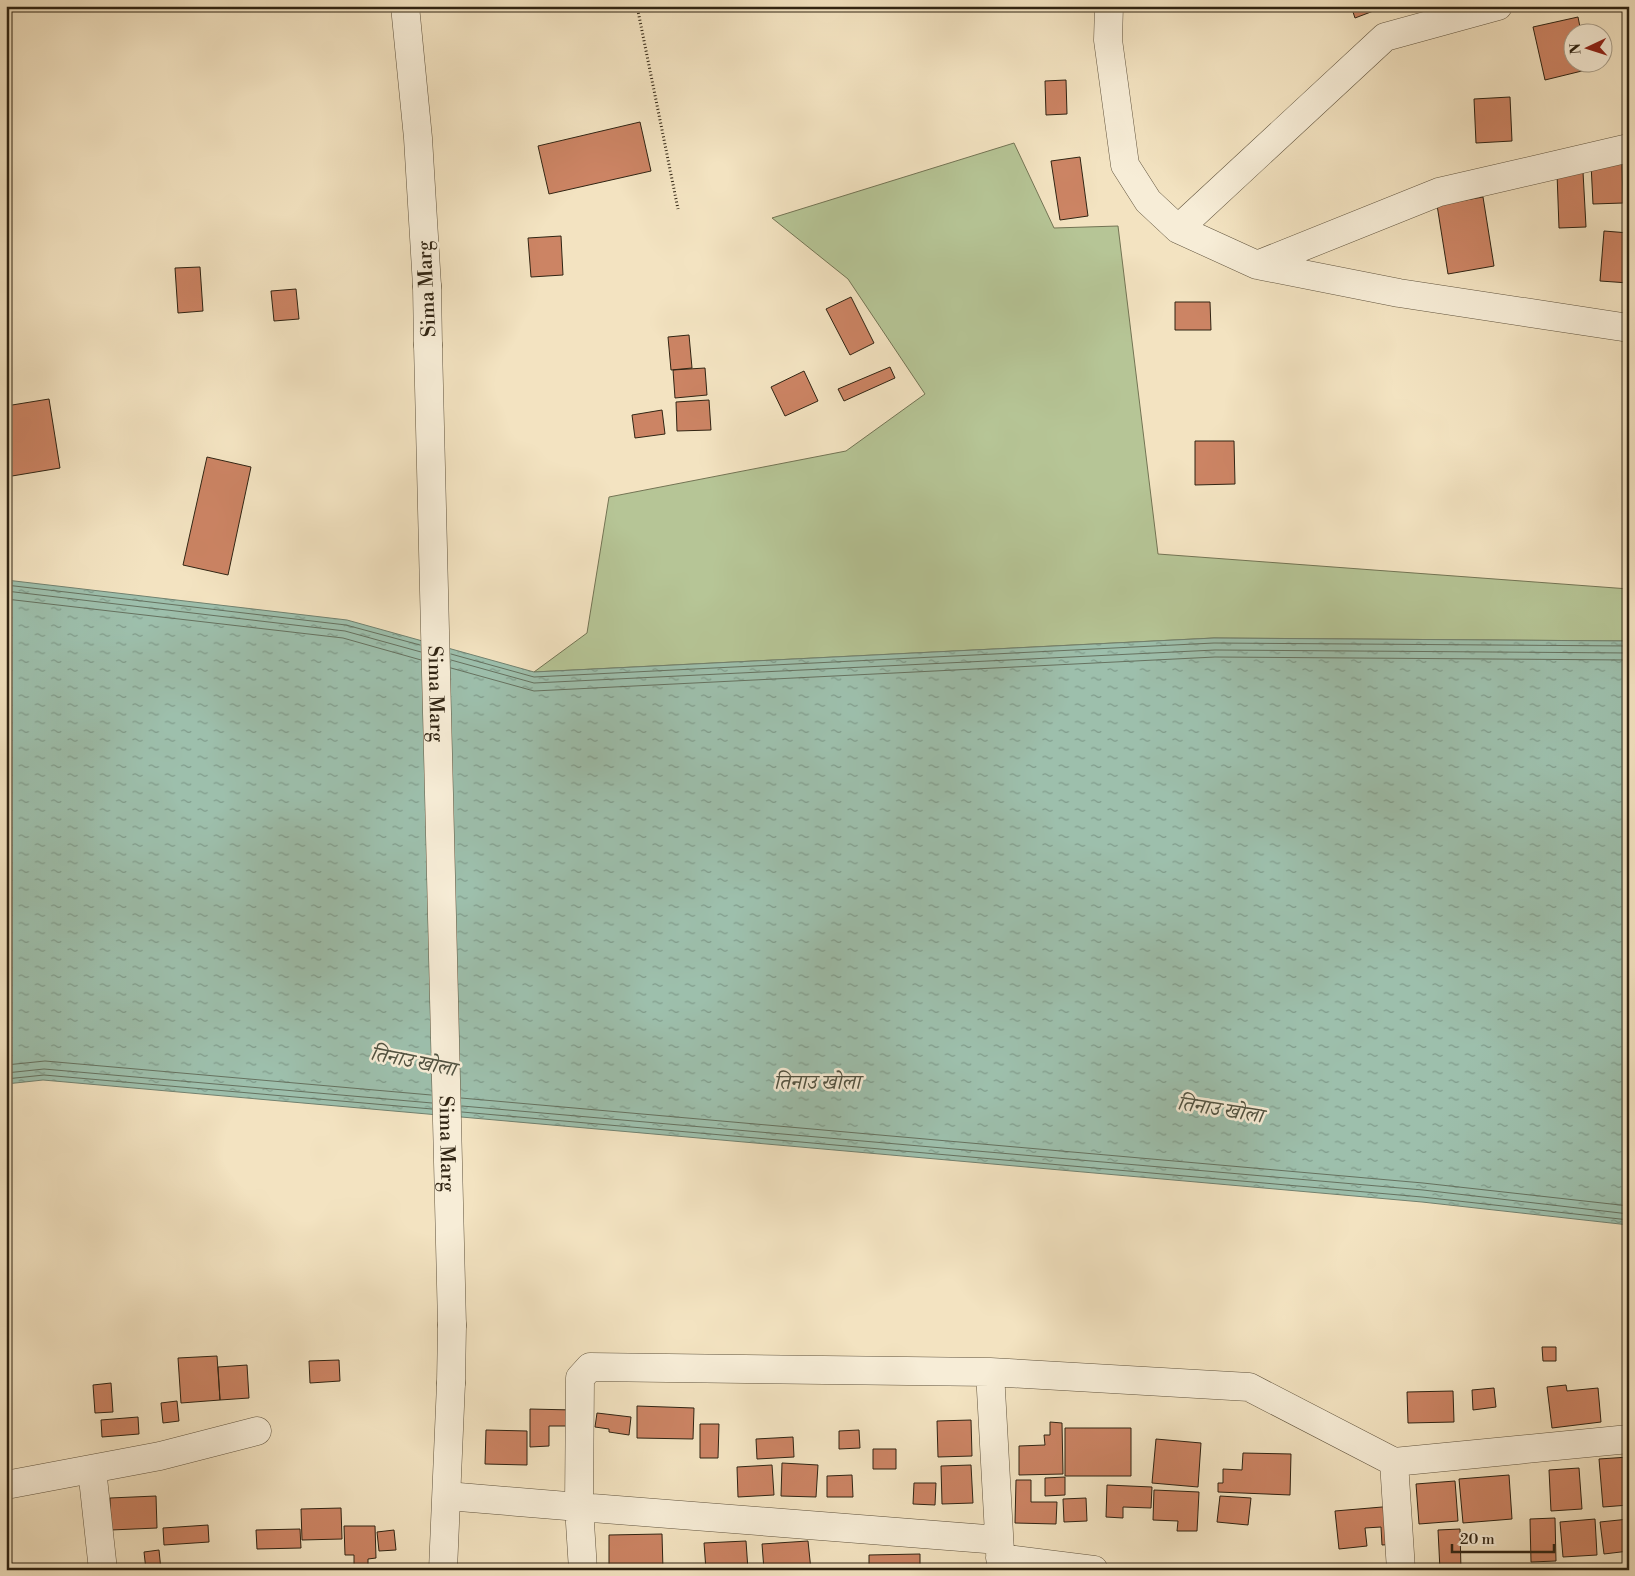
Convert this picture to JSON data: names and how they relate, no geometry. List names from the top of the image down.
{
  "streets": {
    "street": ["Sima Marg"]
  },
  "water": ["तिनाउ खोला"],
  "scale_bar": "20 m",
  "north": "left"
}
